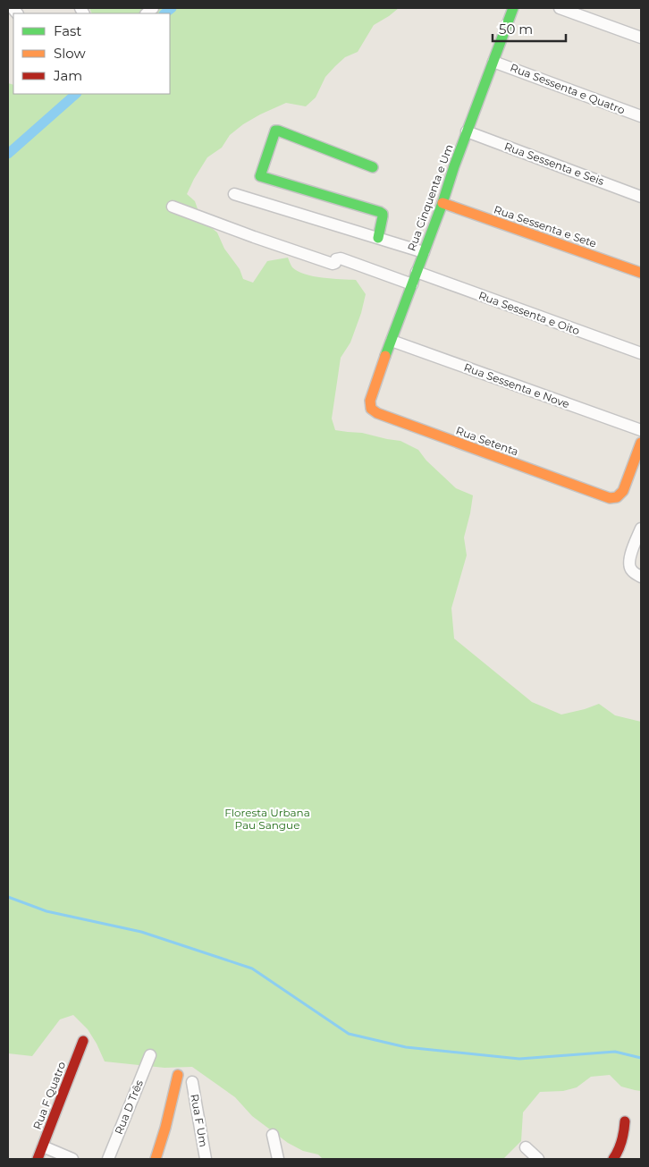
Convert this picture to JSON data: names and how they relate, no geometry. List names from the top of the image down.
{
  "streets": {
    "street": [
      "Rua Sessenta e Quatro",
      "Rua Sessenta e Seis",
      "Rua Cinquenta e Um",
      "Rua Sessenta e Sete",
      "Rua Sessenta e Oito",
      "Rua Sessenta e Nove",
      "Rua Setenta",
      "Rua F Quatro",
      "Rua D Três",
      "Rua F Um"
    ]
  },
  "crossings": [
    ["Rua Sessenta e Quatro", "Rua Cinquenta e Um"],
    ["Rua Sessenta e Seis", "Rua Cinquenta e Um"],
    ["Rua Cinquenta e Um", "Rua Sessenta e Sete"],
    ["Rua Cinquenta e Um", "Rua Sessenta e Oito"],
    ["Rua Cinquenta e Um", "Rua Sessenta e Nove"],
    ["Rua Cinquenta e Um", "Rua Setenta"]
  ],
  "parks": ["Floresta Urbana Pau Sangue"],
  "legend": ["Fast", "Slow", "Jam"],
  "scale_bar": "50 m"
}
